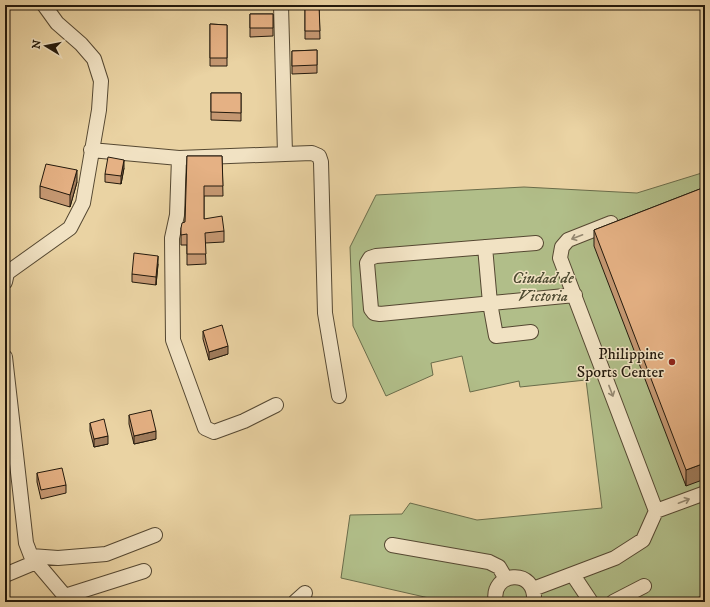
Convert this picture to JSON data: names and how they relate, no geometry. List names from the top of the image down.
{
  "parks": ["Ciudad de Victoria"],
  "places": ["Philippine Sports Center"],
  "north": "left"
}
